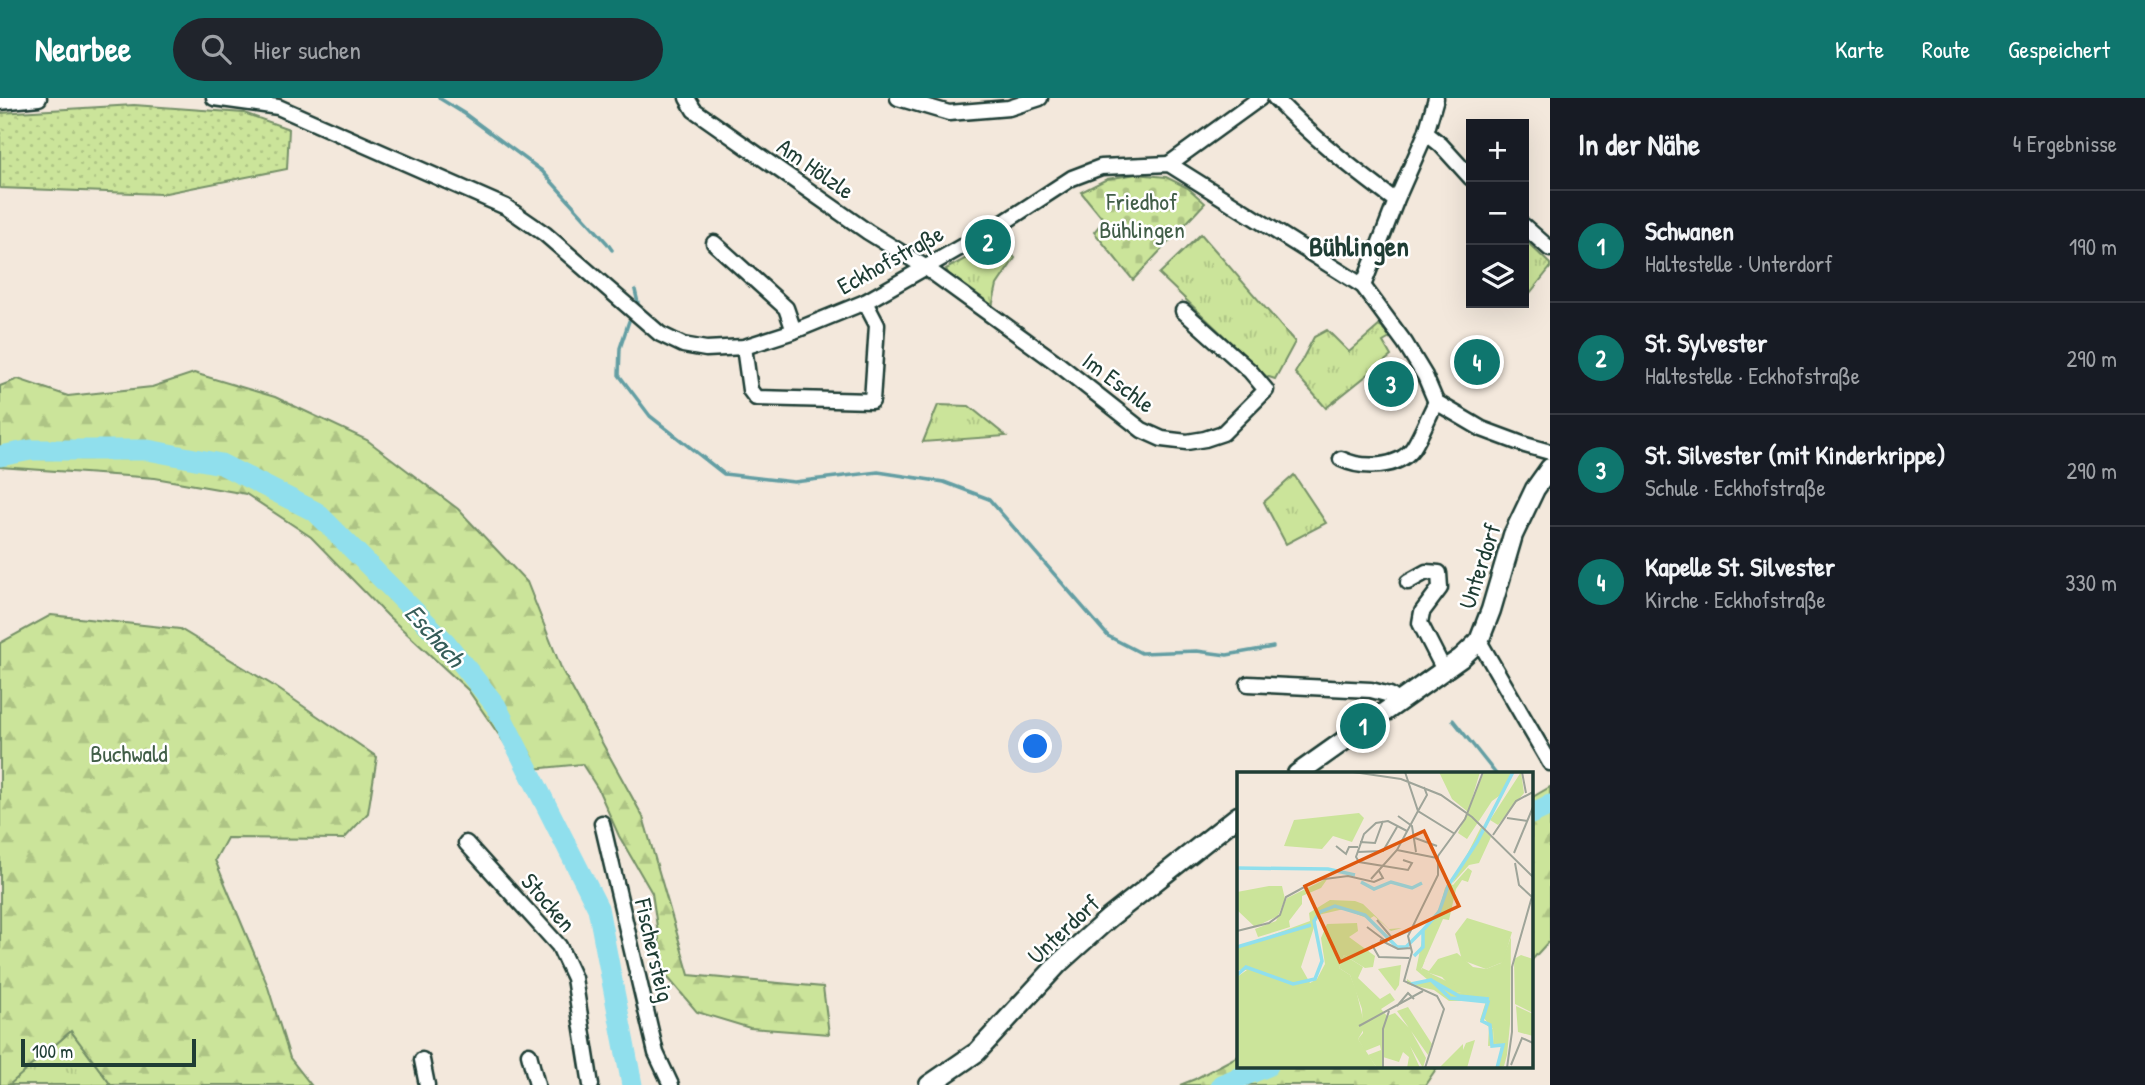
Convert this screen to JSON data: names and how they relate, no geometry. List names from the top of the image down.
{
  "streets": {
    "street": [
      "Am Hölzle",
      "Eckhofstraße",
      "Im Eschle",
      "Unterdorf",
      "Stocken",
      "Fischersteig"
    ]
  },
  "crossings": [
    ["Am Hölzle", "Eckhofstraße"],
    ["Am Hölzle", "Im Eschle"],
    ["Eckhofstraße", "Im Eschle"]
  ],
  "districts": ["Bühlingen"],
  "water": ["Eschach"],
  "parks": ["Friedhof Bühlingen", "Buchwald"],
  "scale_bar": "100 m",
  "page": {
    "header": "Nearbee",
    "search": "Hier suchen",
    "nav": ["Karte", "Route", "Gespeichert"],
    "heading": ["In der Nähe", "4 Ergebnisse"],
    "map_buttons": ["+", "−"],
    "list": [
      {
        "mark": "1",
        "name": "Schwanen",
        "note": "Haltestelle · Unterdorf",
        "value": "190 m"
      },
      {
        "mark": "2",
        "name": "St. Sylvester",
        "note": "Haltestelle · Eckhofstraße",
        "value": "290 m"
      },
      {
        "mark": "3",
        "name": "St. Silvester (mit Kinderkrippe)",
        "note": "Schule · Eckhofstraße",
        "value": "290 m"
      },
      {
        "mark": "4",
        "name": "Kapelle St. Silvester",
        "note": "Kirche · Eckhofstraße",
        "value": "330 m"
      }
    ],
    "pins": [
      "2",
      "4",
      "3",
      "1"
    ],
    "scale": "100 m"
  }
}
